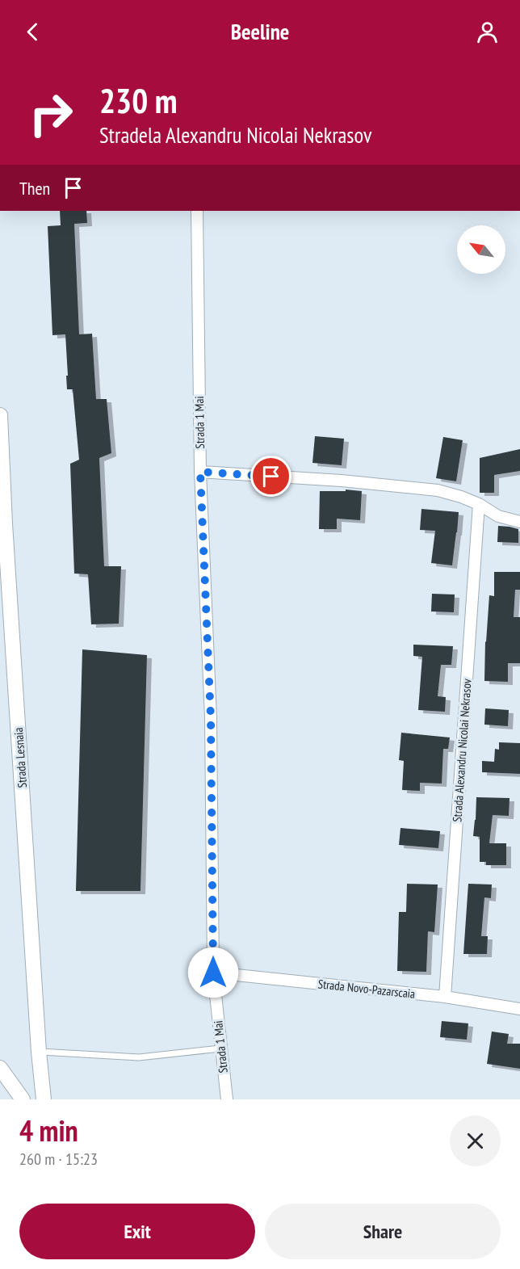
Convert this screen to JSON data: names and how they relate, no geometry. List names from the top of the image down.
{
  "streets": {
    "street": [
      "Strada 1 Mai",
      "Strada Alexandru Nicolai Nekrasov",
      "Strada Lesnaia",
      "Strada Novo-Pazarscaia"
    ]
  },
  "crossings": [
    ["Strada 1 Mai", "Strada Novo-Pazarscaia"],
    ["Strada Alexandru Nicolai Nekrasov", "Strada Novo-Pazarscaia"]
  ],
  "north": "top left",
  "page": {
    "header": "Beeline",
    "turn": ["230 m", "Stradela Alexandru Nicolai Nekrasov"],
    "then": "Then",
    "heading": ["4 min", "260 m · 15:23"],
    "buttons": ["Exit", "Share"]
  }
}
